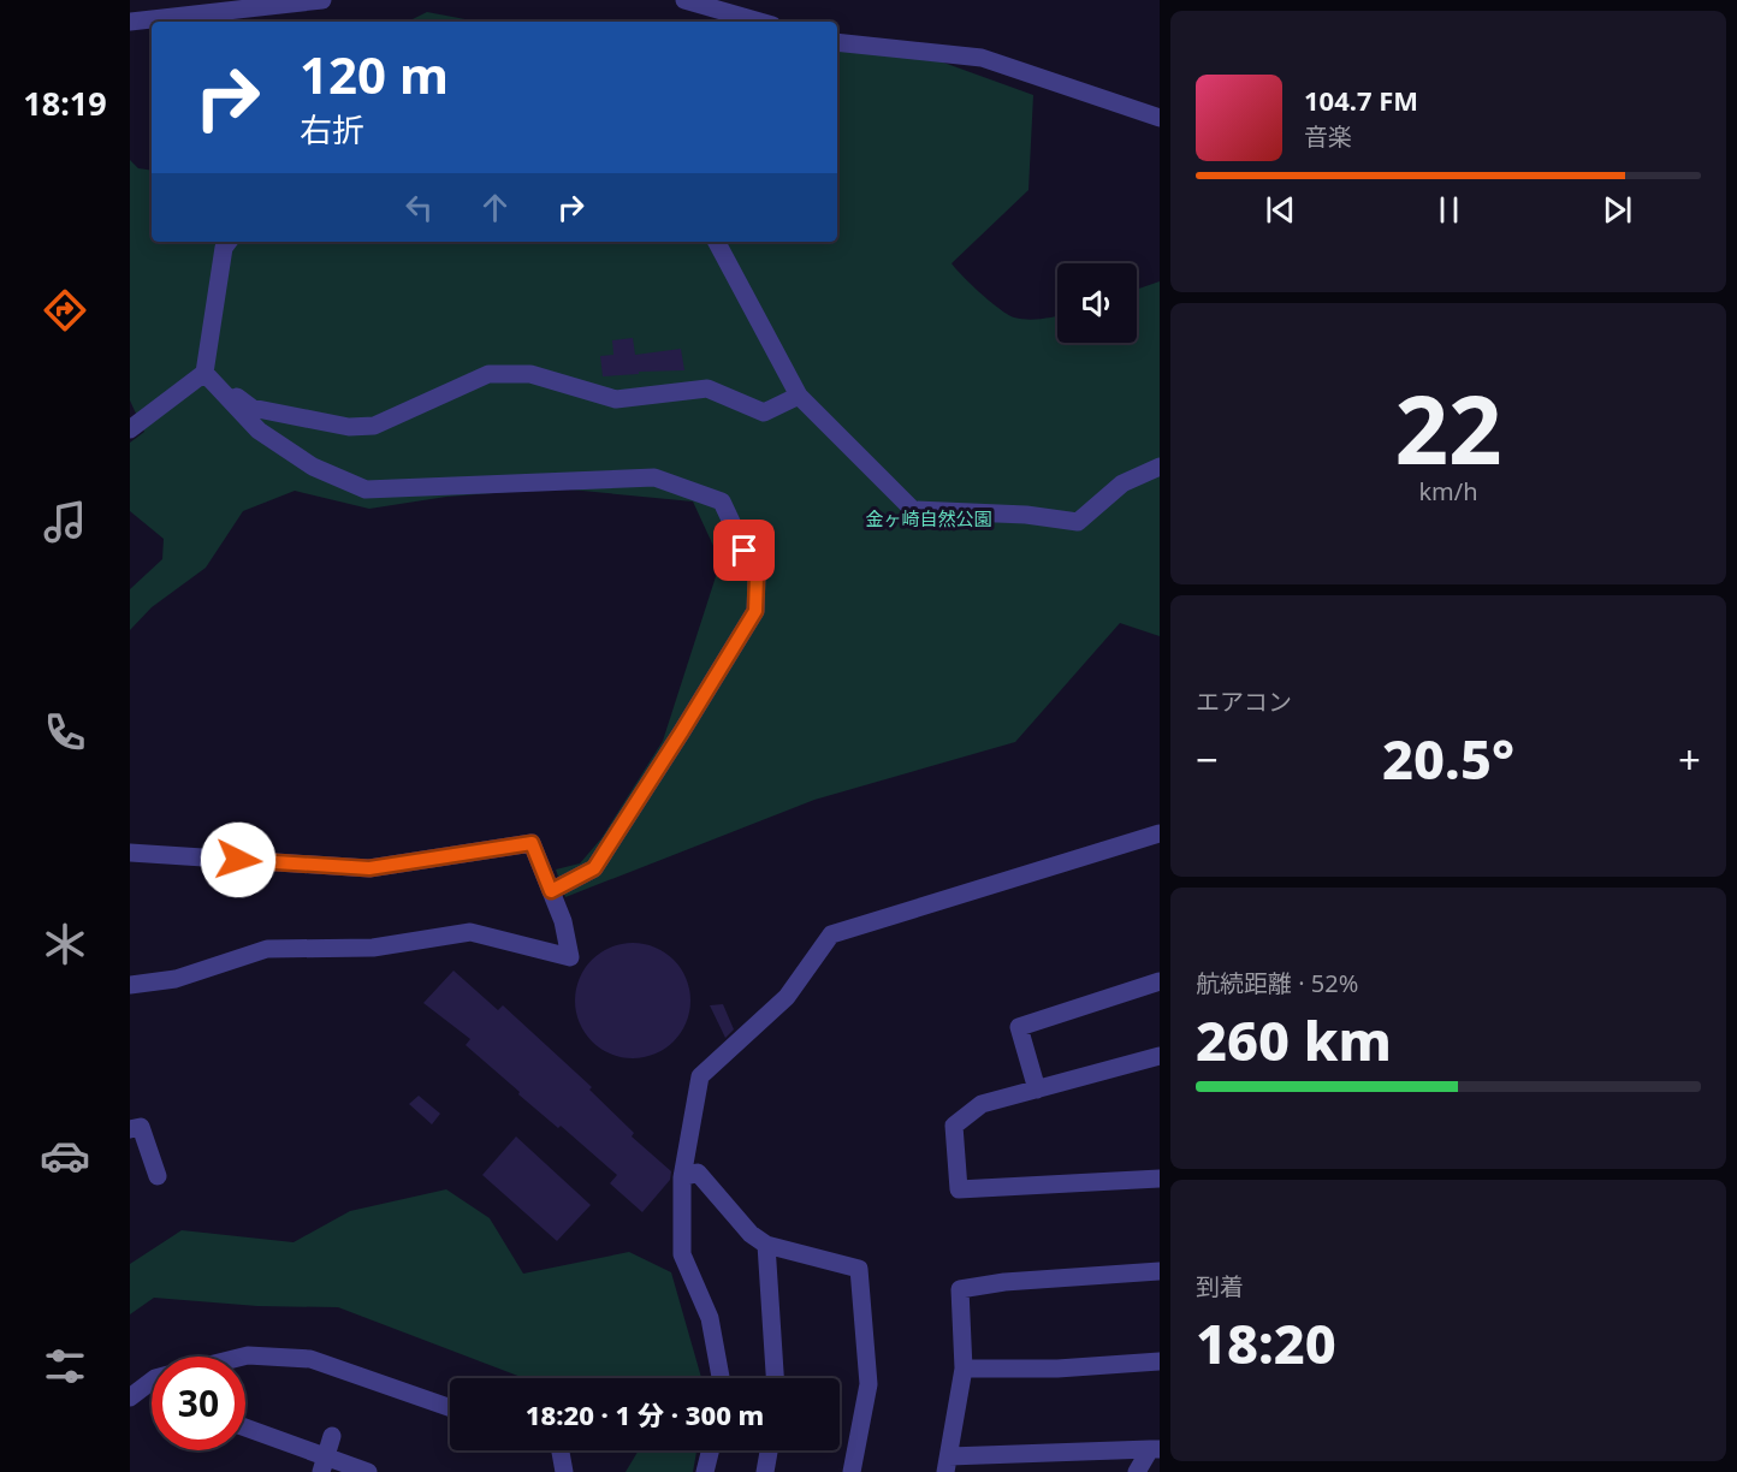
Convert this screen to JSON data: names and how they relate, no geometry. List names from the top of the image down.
{
  "parks": ["金ヶ崎自然公園"],
  "page": {
    "tabs": "18:19",
    "turn": ["120 m", "右折"],
    "song": ["104.7 FM", "音楽"],
    "tile": [
      ["22", "km/h"],
      "エアコン",
      ["航続距離 · 52%", "260 km"],
      ["到着", "18:20"]
    ],
    "heat": ["−", "20.5°", "+"],
    "limit": "30",
    "trip": "18:20 · 1 分 · 300 m"
  }
}
